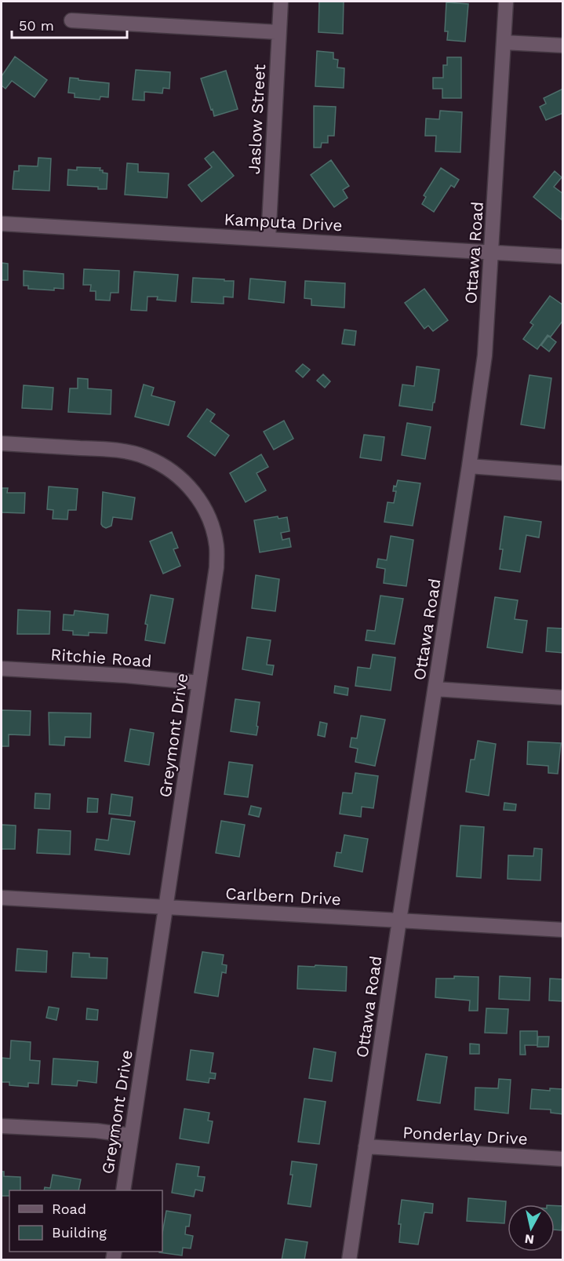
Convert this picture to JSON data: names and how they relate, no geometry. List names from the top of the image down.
{
  "streets": {
    "street": [
      "Jaslow Street",
      "Kamputa Drive",
      "Ottawa Road",
      "Ritchie Road",
      "Greymont Drive",
      "Carlbern Drive",
      "Ponderlay Drive"
    ]
  },
  "crossings": [
    ["Jaslow Street", "Kamputa Drive"],
    ["Kamputa Drive", "Ottawa Road"],
    ["Ottawa Road", "Carlbern Drive"],
    ["Ottawa Road", "Ponderlay Drive"],
    ["Ritchie Road", "Greymont Drive"],
    ["Greymont Drive", "Carlbern Drive"]
  ],
  "legend": ["Road", "Building"],
  "scale_bar": "50 m",
  "north": "bottom"
}
